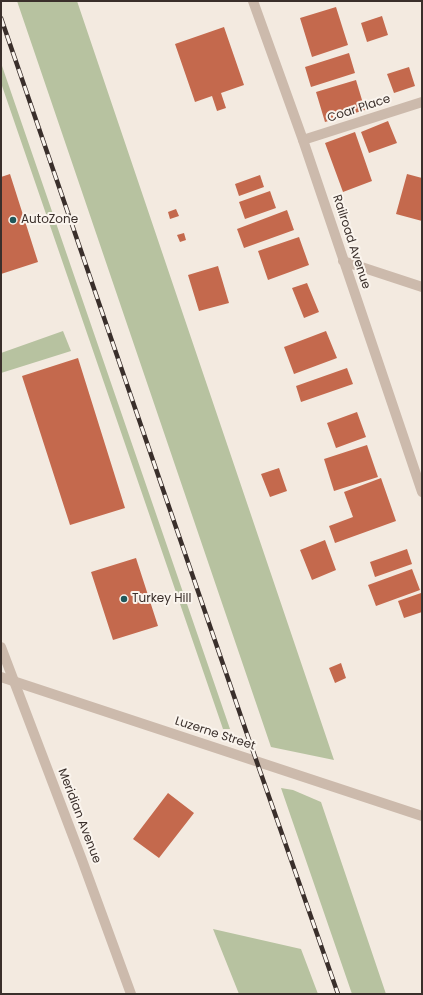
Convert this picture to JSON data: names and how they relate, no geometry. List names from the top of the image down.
{
  "streets": {
    "street": [
      "Coar Place",
      "Railroad Avenue",
      "Luzerne Street",
      "Meridian Avenue"
    ]
  },
  "crossings": [
    ["Coar Place", "Railroad Avenue"],
    ["Luzerne Street", "Meridian Avenue"]
  ],
  "places": ["AutoZone", "Turkey Hill"]
}
